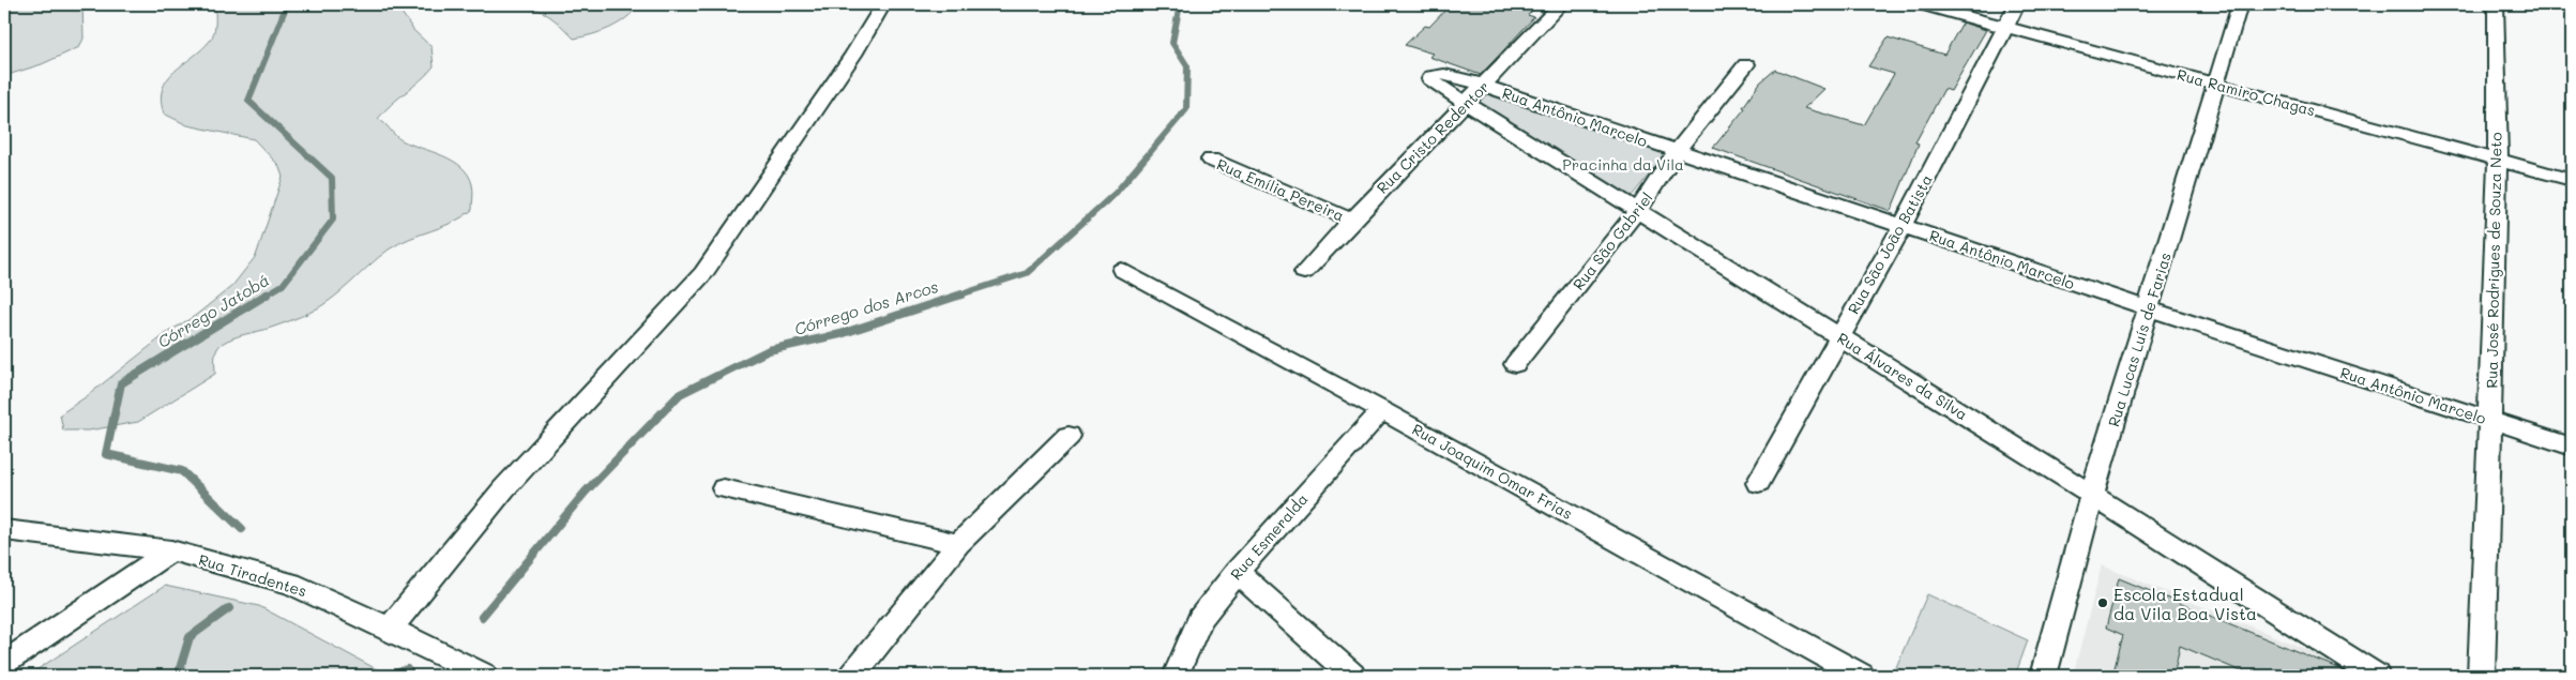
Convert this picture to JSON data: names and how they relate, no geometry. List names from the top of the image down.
{
  "streets": {
    "street": [
      "Rua Ramiro Chagas",
      "Rua Antônio Marcelo",
      "Rua Cristo Redentor",
      "Rua Emília Pereira",
      "Rua São Gabriel",
      "Rua São João Batista",
      "Rua José Rodrigues de Souza Neto",
      "Rua Lucas Luís de Farias",
      "Rua Álvares da Silva",
      "Rua Joaquim Omar Frias",
      "Rua Esmeralda",
      "Rua Tiradentes"
    ]
  },
  "crossings": [
    ["Rua Ramiro Chagas", "Rua São João Batista"],
    ["Rua Ramiro Chagas", "Rua José Rodrigues de Souza Neto"],
    ["Rua Ramiro Chagas", "Rua Lucas Luís de Farias"],
    ["Rua Antônio Marcelo", "Rua Cristo Redentor"],
    ["Rua Antônio Marcelo", "Rua São Gabriel"],
    ["Rua Antônio Marcelo", "Rua São João Batista"],
    ["Rua Antônio Marcelo", "Rua José Rodrigues de Souza Neto"],
    ["Rua Antônio Marcelo", "Rua Lucas Luís de Farias"],
    ["Rua Antônio Marcelo", "Rua Álvares da Silva"],
    ["Rua Cristo Redentor", "Rua Emília Pereira"],
    ["Rua Cristo Redentor", "Rua Álvares da Silva"],
    ["Rua São Gabriel", "Rua Álvares da Silva"],
    ["Rua São João Batista", "Rua Álvares da Silva"],
    ["Rua Lucas Luís de Farias", "Rua Álvares da Silva"],
    ["Rua Joaquim Omar Frias", "Rua Esmeralda"]
  ],
  "water": ["Córrego dos Arcos", "Córrego Jatobá"],
  "parks": ["Pracinha da Vila"],
  "places": ["Escola Estadual da Vila Boa Vista"]
}
